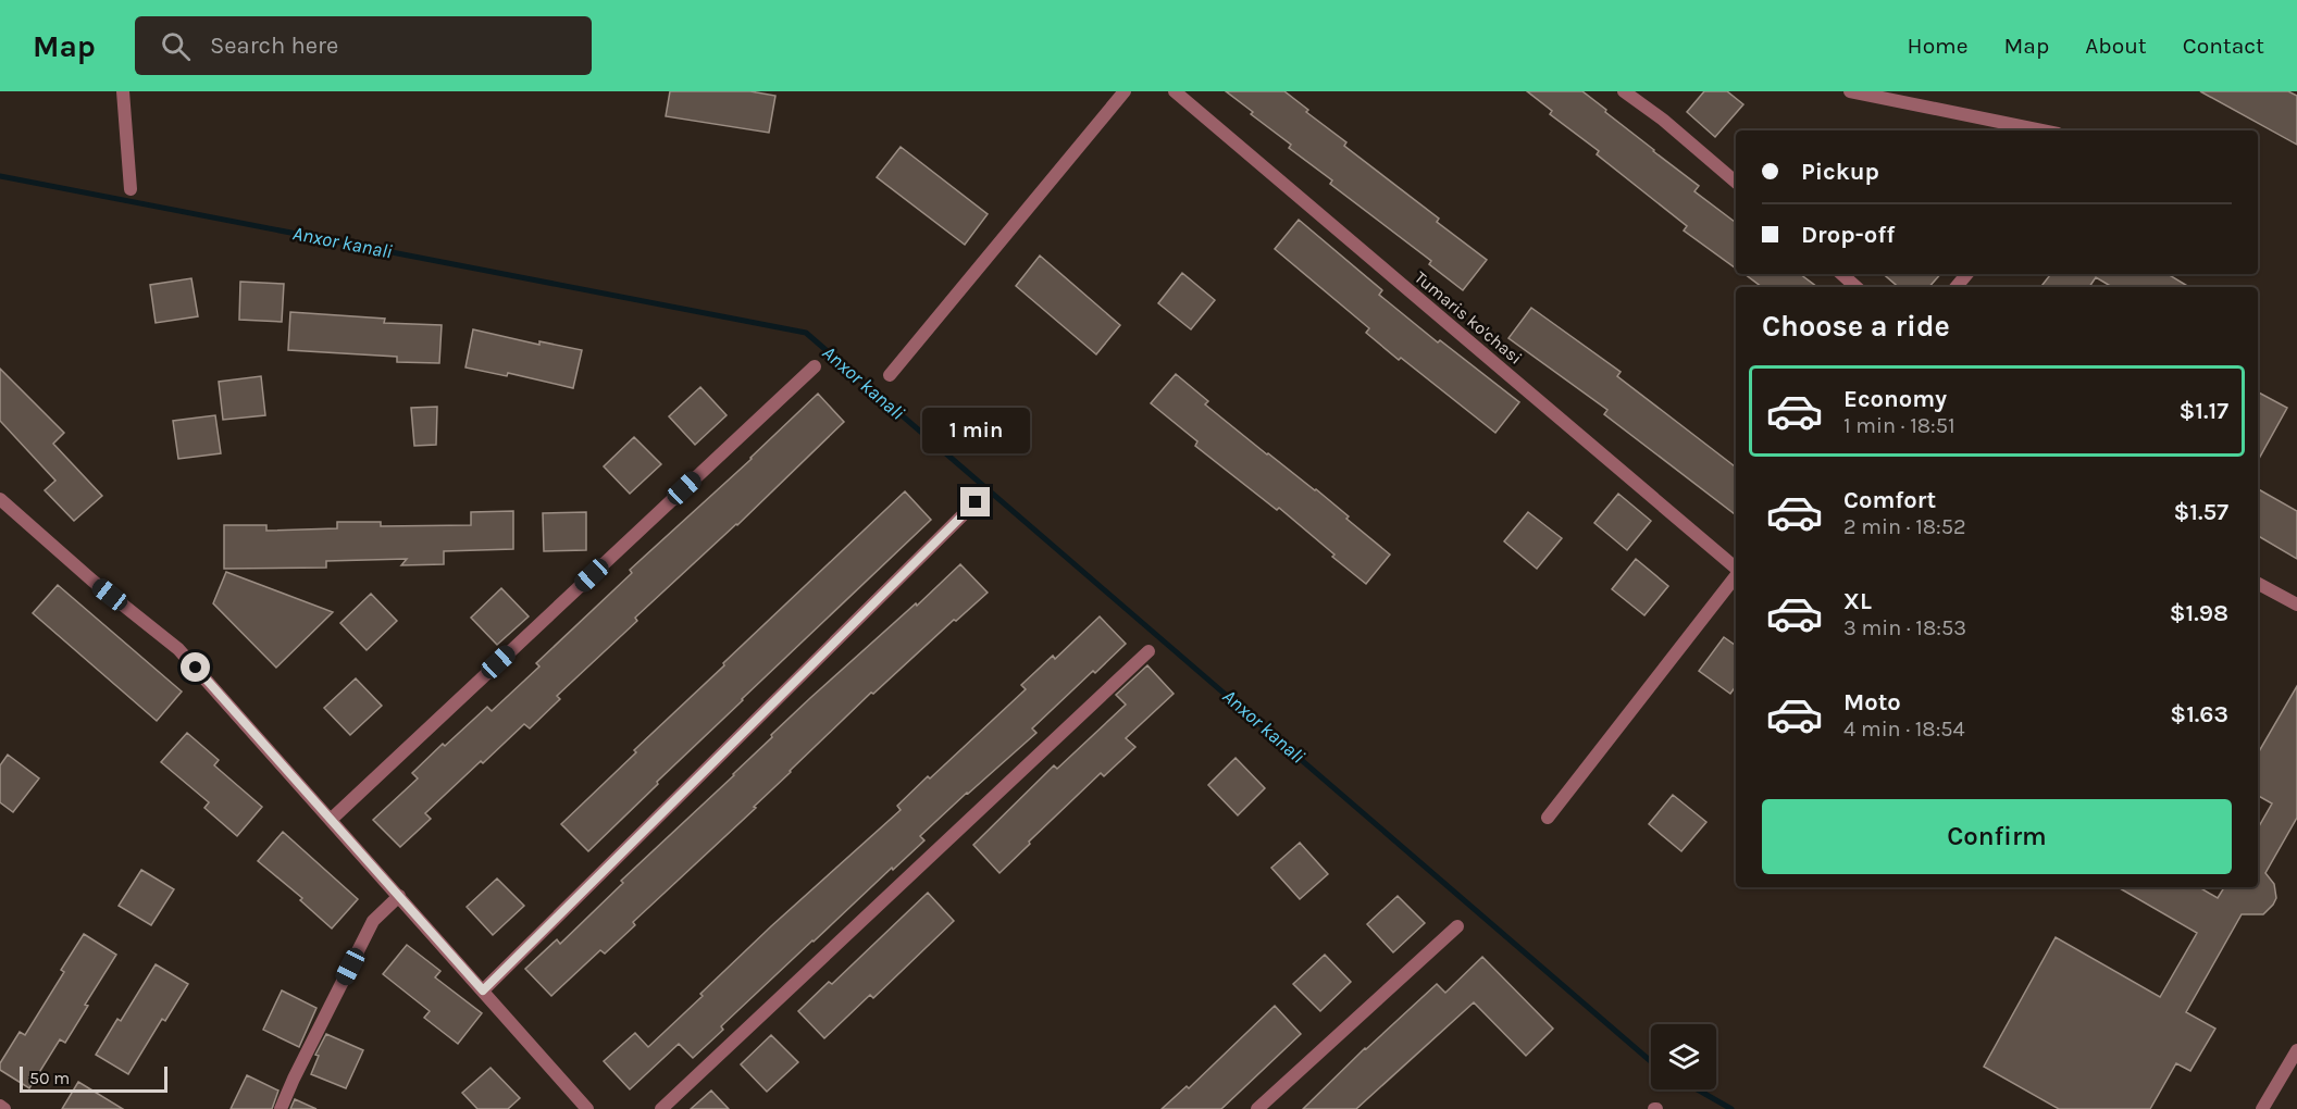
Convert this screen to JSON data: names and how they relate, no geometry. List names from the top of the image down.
{
  "streets": {
    "street": ["Tumaris ko'chasi"]
  },
  "water": ["Anxor kanali"],
  "scale_bar": "50 m",
  "page": {
    "header": "Map",
    "search": "Search here",
    "nav": [
      "Home",
      "Map",
      "About",
      "Contact"
    ],
    "banner": ["Pickup", "Drop-off"],
    "heading": "Choose a ride",
    "list": [
      {
        "name": "Economy",
        "note": "1 min · 18:51",
        "value": "$1.17"
      },
      {
        "name": "Comfort",
        "note": "2 min · 18:52",
        "value": "$1.57"
      },
      {
        "name": "XL",
        "note": "3 min · 18:53",
        "value": "$1.98"
      },
      {
        "name": "Moto",
        "note": "4 min · 18:54",
        "value": "$1.63"
      }
    ],
    "bubble": "1 min",
    "buttons": "Confirm",
    "scale": "50 m"
  }
}
